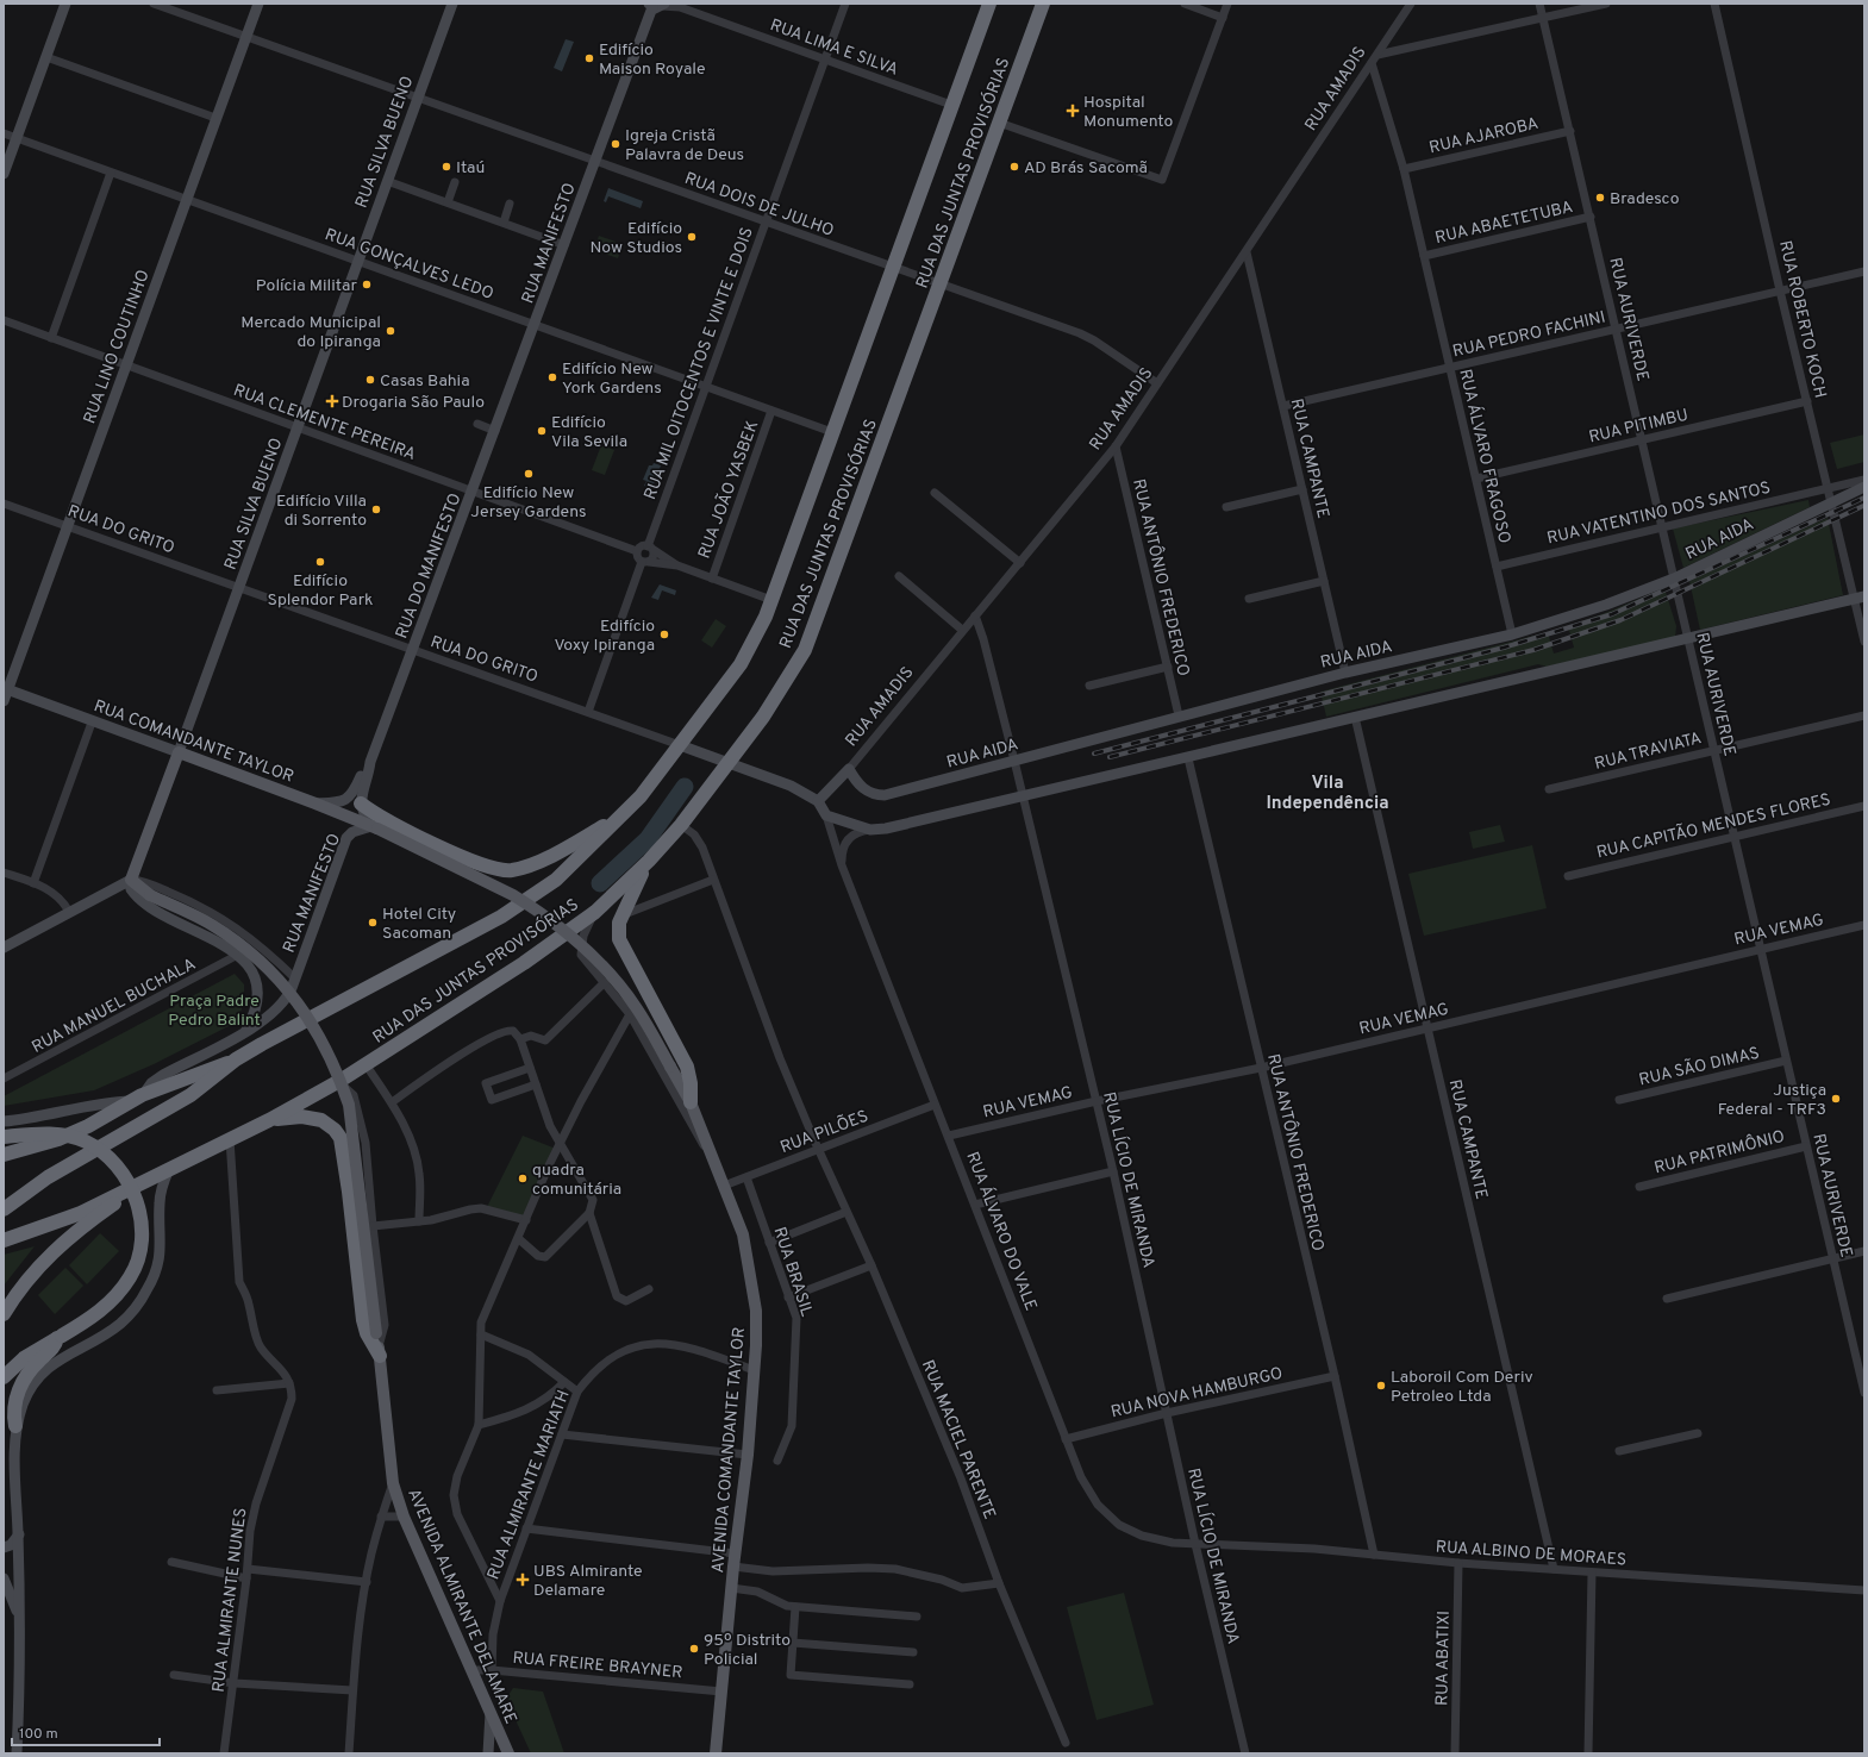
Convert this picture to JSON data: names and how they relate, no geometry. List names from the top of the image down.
{
  "streets": {
    "highway": ["RUA DAS JUNTAS PROVISÓRIAS"],
    "main road": [
      "RUA SILVA BUENO",
      "RUA COMANDANTE TAYLOR",
      "AVENIDA COMANDANTE TAYLOR",
      "AVENIDA ALMIRANTE DELAMARE"
    ],
    "street": [
      "RUA LIMA E SILVA",
      "RUA AMADIS",
      "RUA AJAROBA",
      "RUA DOIS DE JULHO",
      "RUA ABAETETUBA",
      "RUA MANIFESTO",
      "RUA GONÇALVES LEDO",
      "RUA AURIVERDE",
      "RUA ROBERTO KOCH",
      "RUA PEDRO FACHINI",
      "RUA LINO COUTINHO",
      "RUA MIL OITOCENTOS E VINTE E DOIS",
      "RUA CLEMENTE PEREIRA",
      "RUA PITIMBU",
      "RUA ÁLVARO FRAGOSO",
      "RUA CAMPANTE",
      "RUA JOÃO YASBEK",
      "RUA VATENTINO DOS SANTOS",
      "RUA DO GRITO",
      "RUA AIDA",
      "RUA DO MANIFESTO",
      "RUA ANTÔNIO FREDERICO",
      "RUA TRAVIATA",
      "RUA CAPITÃO MENDES FLORES",
      "RUA VEMAG",
      "RUA MANUEL BUCHALA",
      "RUA SÃO DIMAS",
      "RUA PILÕES",
      "RUA PATRIMÔNIO",
      "RUA LÍCIO DE MIRANDA",
      "RUA ÁLVARO DO VALE",
      "RUA BRASIL",
      "RUA NOVA HAMBURGO",
      "RUA MACIEL PARENTE",
      "RUA ALMIRANTE MARIATH",
      "RUA ALBINO DE MORAES",
      "RUA ALMIRANTE NUNES",
      "RUA ABATIXI",
      "RUA FREIRE BRAYNER"
    ]
  },
  "crossings": [
    ["RUA LIMA E SILVA", "RUA DAS JUNTAS PROVISÓRIAS"],
    ["RUA LIMA E SILVA", "RUA MANIFESTO"],
    ["RUA LIMA E SILVA", "RUA MIL OITOCENTOS E VINTE E DOIS"],
    ["RUA AMADIS", "RUA DOIS DE JULHO"],
    ["RUA AMADIS", "RUA ÁLVARO FRAGOSO"],
    ["RUA AMADIS", "RUA CAMPANTE"],
    ["RUA AMADIS", "RUA DO GRITO"],
    ["RUA AMADIS", "RUA AIDA"],
    ["RUA AMADIS", "RUA ANTÔNIO FREDERICO"],
    ["RUA AMADIS", "RUA LÍCIO DE MIRANDA"],
    ["RUA AMADIS", "RUA ÁLVARO DO VALE"],
    ["RUA AJAROBA", "RUA AURIVERDE"],
    ["RUA AJAROBA", "RUA ÁLVARO FRAGOSO"],
    ["RUA SILVA BUENO", "RUA DOIS DE JULHO"],
    ["RUA SILVA BUENO", "RUA GONÇALVES LEDO"],
    ["RUA SILVA BUENO", "RUA CLEMENTE PEREIRA"],
    ["RUA SILVA BUENO", "RUA DO GRITO"],
    ["RUA SILVA BUENO", "RUA COMANDANTE TAYLOR"],
    ["RUA DAS JUNTAS PROVISÓRIAS", "RUA DOIS DE JULHO"],
    ["RUA DAS JUNTAS PROVISÓRIAS", "RUA GONÇALVES LEDO"],
    ["RUA DAS JUNTAS PROVISÓRIAS", "RUA DO GRITO"],
    ["RUA DAS JUNTAS PROVISÓRIAS", "RUA MACIEL PARENTE"],
    ["RUA DAS JUNTAS PROVISÓRIAS", "AVENIDA ALMIRANTE DELAMARE"],
    ["RUA DOIS DE JULHO", "RUA MANIFESTO"],
    ["RUA DOIS DE JULHO", "RUA LINO COUTINHO"],
    ["RUA DOIS DE JULHO", "RUA MIL OITOCENTOS E VINTE E DOIS"],
    ["RUA ABAETETUBA", "RUA AURIVERDE"],
    ["RUA ABAETETUBA", "RUA ÁLVARO FRAGOSO"],
    ["RUA MANIFESTO", "RUA GONÇALVES LEDO"],
    ["RUA MANIFESTO", "RUA CLEMENTE PEREIRA"],
    ["RUA MANIFESTO", "RUA DO MANIFESTO"],
    ["RUA MANIFESTO", "RUA COMANDANTE TAYLOR"],
    ["RUA GONÇALVES LEDO", "RUA LINO COUTINHO"],
    ["RUA GONÇALVES LEDO", "RUA MIL OITOCENTOS E VINTE E DOIS"],
    ["RUA GONÇALVES LEDO", "RUA JOÃO YASBEK"],
    ["RUA AURIVERDE", "RUA PEDRO FACHINI"],
    ["RUA AURIVERDE", "RUA PITIMBU"],
    ["RUA AURIVERDE", "RUA VATENTINO DOS SANTOS"],
    ["RUA AURIVERDE", "RUA AIDA"],
    ["RUA AURIVERDE", "RUA TRAVIATA"],
    ["RUA AURIVERDE", "RUA CAPITÃO MENDES FLORES"],
    ["RUA AURIVERDE", "RUA VEMAG"],
    ["RUA AURIVERDE", "RUA SÃO DIMAS"],
    ["RUA AURIVERDE", "RUA PATRIMÔNIO"],
    ["RUA ROBERTO KOCH", "RUA PEDRO FACHINI"],
    ["RUA ROBERTO KOCH", "RUA PITIMBU"],
    ["RUA ROBERTO KOCH", "RUA VATENTINO DOS SANTOS"],
    ["RUA ROBERTO KOCH", "RUA AIDA"],
    ["RUA PEDRO FACHINI", "RUA ÁLVARO FRAGOSO"],
    ["RUA PEDRO FACHINI", "RUA CAMPANTE"],
    ["RUA LINO COUTINHO", "RUA CLEMENTE PEREIRA"],
    ["RUA LINO COUTINHO", "RUA DO GRITO"],
    ["RUA LINO COUTINHO", "RUA COMANDANTE TAYLOR"],
    ["RUA MIL OITOCENTOS E VINTE E DOIS", "RUA CLEMENTE PEREIRA"],
    ["RUA CLEMENTE PEREIRA", "RUA DO MANIFESTO"],
    ["RUA PITIMBU", "RUA ÁLVARO FRAGOSO"],
    ["RUA ÁLVARO FRAGOSO", "RUA VATENTINO DOS SANTOS"],
    ["RUA ÁLVARO FRAGOSO", "RUA AIDA"],
    ["RUA CAMPANTE", "RUA AIDA"],
    ["RUA CAMPANTE", "RUA VEMAG"],
    ["RUA CAMPANTE", "RUA ALBINO DE MORAES"],
    ["RUA DO GRITO", "RUA DO MANIFESTO"],
    ["RUA DO GRITO", "RUA ÁLVARO DO VALE"],
    ["RUA AIDA", "RUA ANTÔNIO FREDERICO"],
    ["RUA AIDA", "RUA LÍCIO DE MIRANDA"],
    ["RUA ANTÔNIO FREDERICO", "RUA VEMAG"],
    ["RUA ANTÔNIO FREDERICO", "RUA NOVA HAMBURGO"],
    ["RUA ANTÔNIO FREDERICO", "RUA ALBINO DE MORAES"],
    ["RUA COMANDANTE TAYLOR", "AVENIDA COMANDANTE TAYLOR"],
    ["RUA VEMAG", "RUA LÍCIO DE MIRANDA"],
    ["RUA VEMAG", "RUA ÁLVARO DO VALE"],
    ["RUA PILÕES", "RUA ÁLVARO DO VALE"],
    ["RUA PILÕES", "RUA BRASIL"],
    ["RUA PILÕES", "RUA MACIEL PARENTE"],
    ["RUA PILÕES", "AVENIDA COMANDANTE TAYLOR"],
    ["RUA LÍCIO DE MIRANDA", "RUA ÁLVARO DO VALE"],
    ["RUA LÍCIO DE MIRANDA", "RUA NOVA HAMBURGO"],
    ["RUA LÍCIO DE MIRANDA", "RUA ALBINO DE MORAES"],
    ["RUA ÁLVARO DO VALE", "RUA NOVA HAMBURGO"],
    ["RUA ÁLVARO DO VALE", "RUA ALBINO DE MORAES"],
    ["AVENIDA COMANDANTE TAYLOR", "RUA ALMIRANTE MARIATH"],
    ["AVENIDA COMANDANTE TAYLOR", "RUA FREIRE BRAYNER"],
    ["RUA ALMIRANTE MARIATH", "RUA FREIRE BRAYNER"],
    ["RUA ALBINO DE MORAES", "RUA ABATIXI"],
    ["AVENIDA ALMIRANTE DELAMARE", "RUA FREIRE BRAYNER"]
  ],
  "districts": ["Vila Independência"],
  "parks": ["Praça Padre Pedro Balint"],
  "places": {
    "other": [
      "Edifício Maison Royale",
      "Igreja Cristã Palavra de Deus",
      "Itaú",
      "AD Brás Sacomã",
      "Bradesco",
      "Edifício Now Studios",
      "Polícia Militar",
      "Mercado Municipal do Ipiranga",
      "Edifício New York Gardens",
      "Casas Bahia",
      "Edifício Vila Sevila",
      "Edifício New Jersey Gardens",
      "Edifício Villa di Sorrento",
      "Edifício Splendor Park",
      "Edifício Voxy Ipiranga",
      "Hotel City Sacoman",
      "Justiça Federal - TRF3",
      "quadra comunitária",
      "Laboroil Com Deriv Petroleo Ltda",
      "95º Distrito Policial"
    ],
    "health": ["Hospital Monumento", "Drogaria São Paulo", "UBS Almirante Delamare"]
  },
  "scale_bar": "100 m"
}
